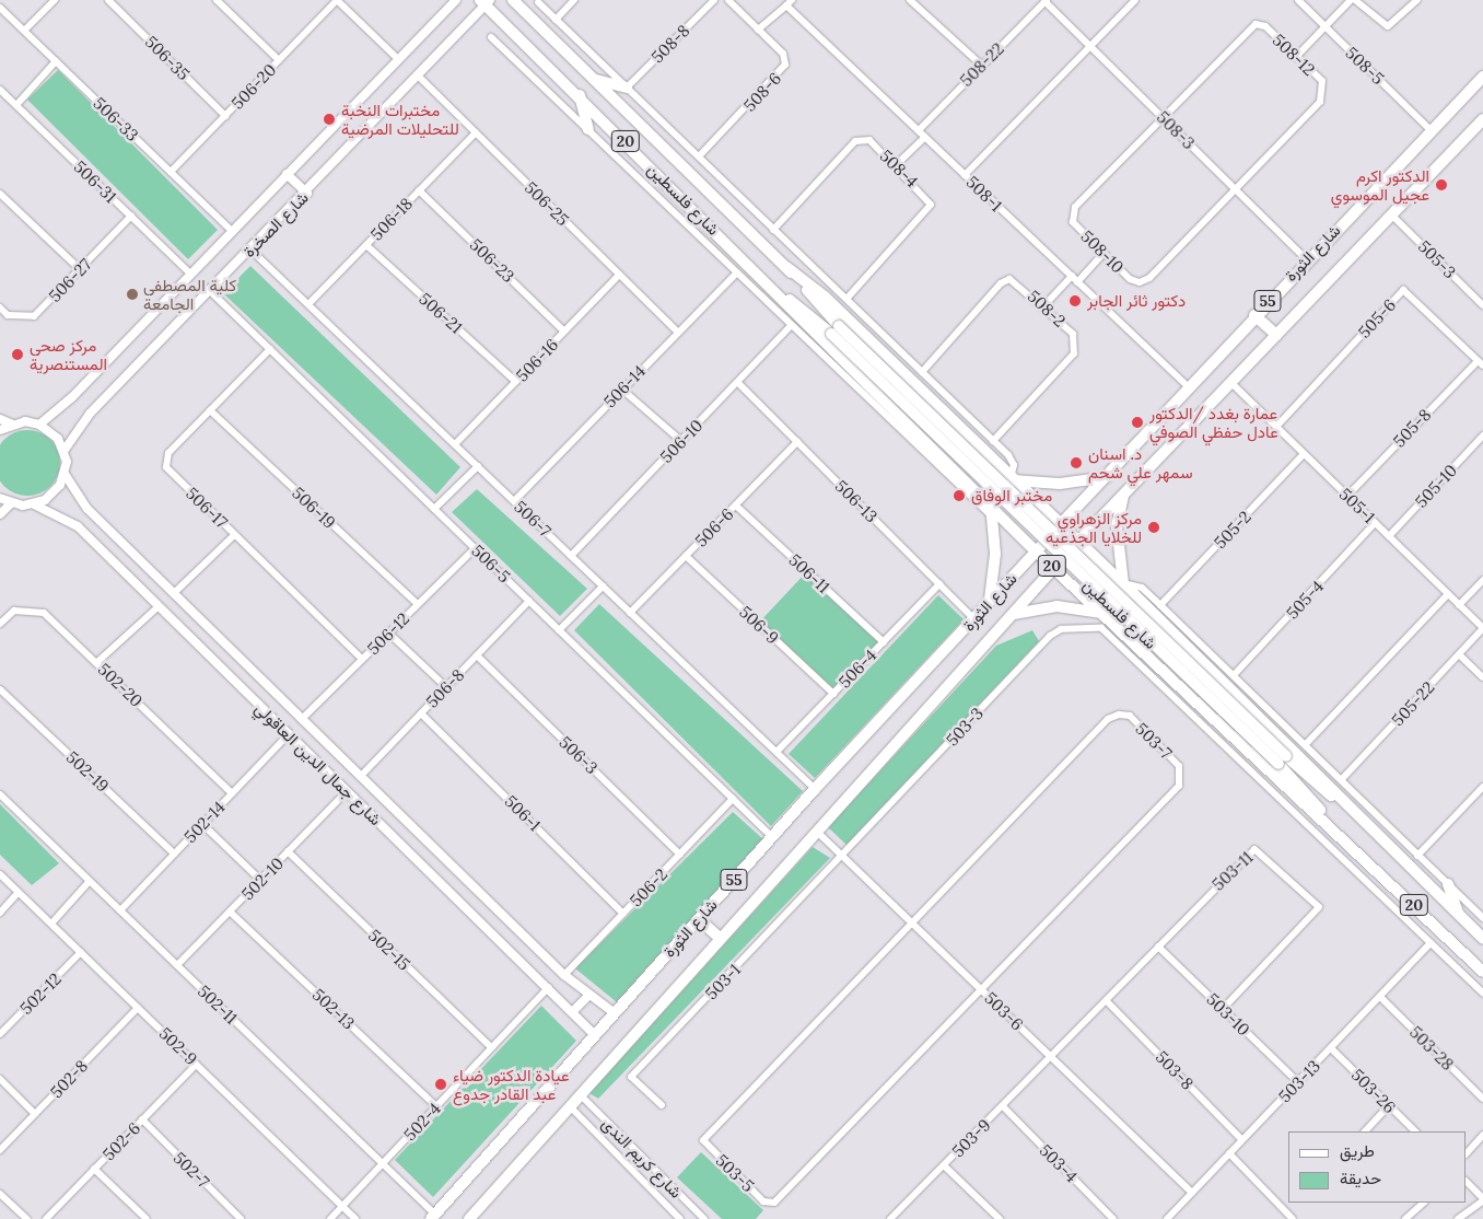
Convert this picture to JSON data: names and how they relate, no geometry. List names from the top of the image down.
{
  "streets": {
    "main road": [
      "20",
      "شارع فلسطين",
      "شارع الثورة",
      "55"
    ],
    "street": [
      "508-8",
      "508-12",
      "506-35",
      "508-22",
      "508-5",
      "506-20",
      "508-6",
      "506-33",
      "508-3",
      "508-4",
      "506-31",
      "508-1",
      "506-25",
      "506-18",
      "شارع الصخرة",
      "508-10",
      "505-3",
      "506-23",
      "506-27",
      "508-2",
      "506-21",
      "505-6",
      "506-16",
      "506-14",
      "505-8",
      "506-10",
      "505-10",
      "506-13",
      "505-1",
      "506-17",
      "506-19",
      "506-7",
      "506-6",
      "505-2",
      "506-5",
      "506-11",
      "505-4",
      "506-9",
      "506-12",
      "506-4",
      "502-20",
      "506-8",
      "505-22",
      "503-3",
      "503-7",
      "506-3",
      "شارع جمال الدين العاقولي",
      "502-19",
      "506-1",
      "502-14",
      "503-11",
      "502-10",
      "506-2",
      "502-15",
      "503-1",
      "502-12",
      "502-11",
      "502-13",
      "503-6",
      "503-10",
      "502-9",
      "503-28",
      "503-8",
      "502-8",
      "503-13",
      "503-26",
      "502-4",
      "503-9",
      "502-6",
      "شارع كريم الندى",
      "503-4",
      "502-7",
      "503-5"
    ]
  },
  "crossings": [
    ["508-12", "508-3"],
    ["508-12", "508-10"],
    ["506-35", "506-20"],
    ["508-22", "508-3"],
    ["508-22", "508-1"],
    ["508-5", "شارع الثورة"],
    ["506-20", "506-33"],
    ["506-33", "شارع الصخرة"],
    ["508-3", "508-10"],
    ["508-3", "شارع الثورة"],
    ["506-31", "شارع الصخرة"],
    ["506-31", "506-27"],
    ["508-1", "شارع الثورة"],
    ["شارع فلسطين", "شارع الصخرة"],
    ["شارع فلسطين", "شارع الثورة"],
    ["506-25", "506-18"],
    ["506-25", "شارع الصخرة"],
    ["506-25", "506-16"],
    ["506-25", "506-14"],
    ["506-18", "506-23"],
    ["506-18", "506-21"],
    ["506-18", "506-7"],
    ["شارع الصخرة", "506-7"],
    ["شارع الصخرة", "506-5"],
    ["شارع الثورة", "505-3"],
    ["شارع الثورة", "506-13"],
    ["شارع الثورة", "505-1"],
    ["شارع الثورة", "506-7"],
    ["شارع الثورة", "506-5"],
    ["شارع الثورة", "شارع جمال الدين العاقولي"],
    ["شارع الثورة", "502-11"],
    ["شارع الثورة", "503-6"],
    ["شارع الثورة", "شارع كريم الندى"],
    ["506-23", "506-16"],
    ["506-21", "506-16"],
    ["505-6", "505-8"],
    ["505-6", "505-1"],
    ["506-16", "506-7"],
    ["506-14", "506-7"],
    ["505-8", "505-1"],
    ["506-10", "506-13"],
    ["506-10", "506-7"],
    ["505-10", "505-1"],
    ["506-13", "506-6"],
    ["506-13", "506-4"],
    ["505-1", "505-2"],
    ["505-1", "505-4"],
    ["505-1", "505-22"],
    ["506-17", "506-19"],
    ["506-17", "506-5"],
    ["506-17", "506-12"],
    ["506-19", "506-12"],
    ["506-7", "506-6"],
    ["506-7", "506-4"],
    ["506-6", "506-11"],
    ["506-6", "506-9"],
    ["506-5", "506-12"],
    ["506-5", "506-8"],
    ["506-5", "506-2"],
    ["506-11", "506-4"],
    ["506-9", "506-4"],
    ["506-12", "شارع جمال الدين العاقولي"],
    ["502-20", "502-14"],
    ["506-8", "506-3"],
    ["506-8", "شارع جمال الدين العاقولي"],
    ["506-8", "506-1"],
    ["503-3", "503-1"],
    ["503-3", "503-6"],
    ["503-3", "503-13"],
    ["503-7", "503-6"],
    ["503-7", "503-5"],
    ["506-3", "506-2"],
    ["شارع جمال الدين العاقولي", "502-14"],
    ["شارع جمال الدين العاقولي", "502-10"],
    ["شارع جمال الدين العاقولي", "506-2"],
    ["شارع جمال الدين العاقولي", "502-4"],
    ["502-19", "502-14"],
    ["506-1", "506-2"],
    ["502-14", "502-11"],
    ["503-11", "503-6"],
    ["503-11", "503-10"],
    ["503-11", "503-8"],
    ["503-11", "503-9"],
    ["502-10", "502-15"],
    ["502-10", "502-11"],
    ["502-10", "502-13"],
    ["502-15", "502-4"],
    ["503-1", "503-6"],
    ["502-12", "502-9"],
    ["502-11", "502-4"],
    ["502-13", "502-4"],
    ["503-6", "503-13"],
    ["503-6", "503-9"],
    ["503-6", "503-5"],
    ["503-10", "503-13"],
    ["502-9", "502-8"],
    ["502-9", "502-4"],
    ["502-9", "502-6"],
    ["503-28", "503-13"],
    ["503-8", "503-13"],
    ["503-13", "503-26"],
    ["503-9", "503-4"],
    ["502-6", "502-7"]
  ],
  "places": [
    "مختبرات النخبة للتحليلات المرضية",
    "الدكتور اكرم عجيل الموسوي",
    "كلية المصطفى الجامعة",
    "دكتور ثائر الجابر",
    "مركز صحي المستنصرية",
    "عمارة بغدد /الدكتور عادل حفظي الصوفي",
    "د. اسنان سمهر علي شحم",
    "مختبر الوفاق",
    "مركز الزهراوي للخلايا الجذعيه",
    "عيادة الدكتور ضياء عبد القادر جدوع"
  ],
  "legend": ["طريق", "حديقة"]
}
